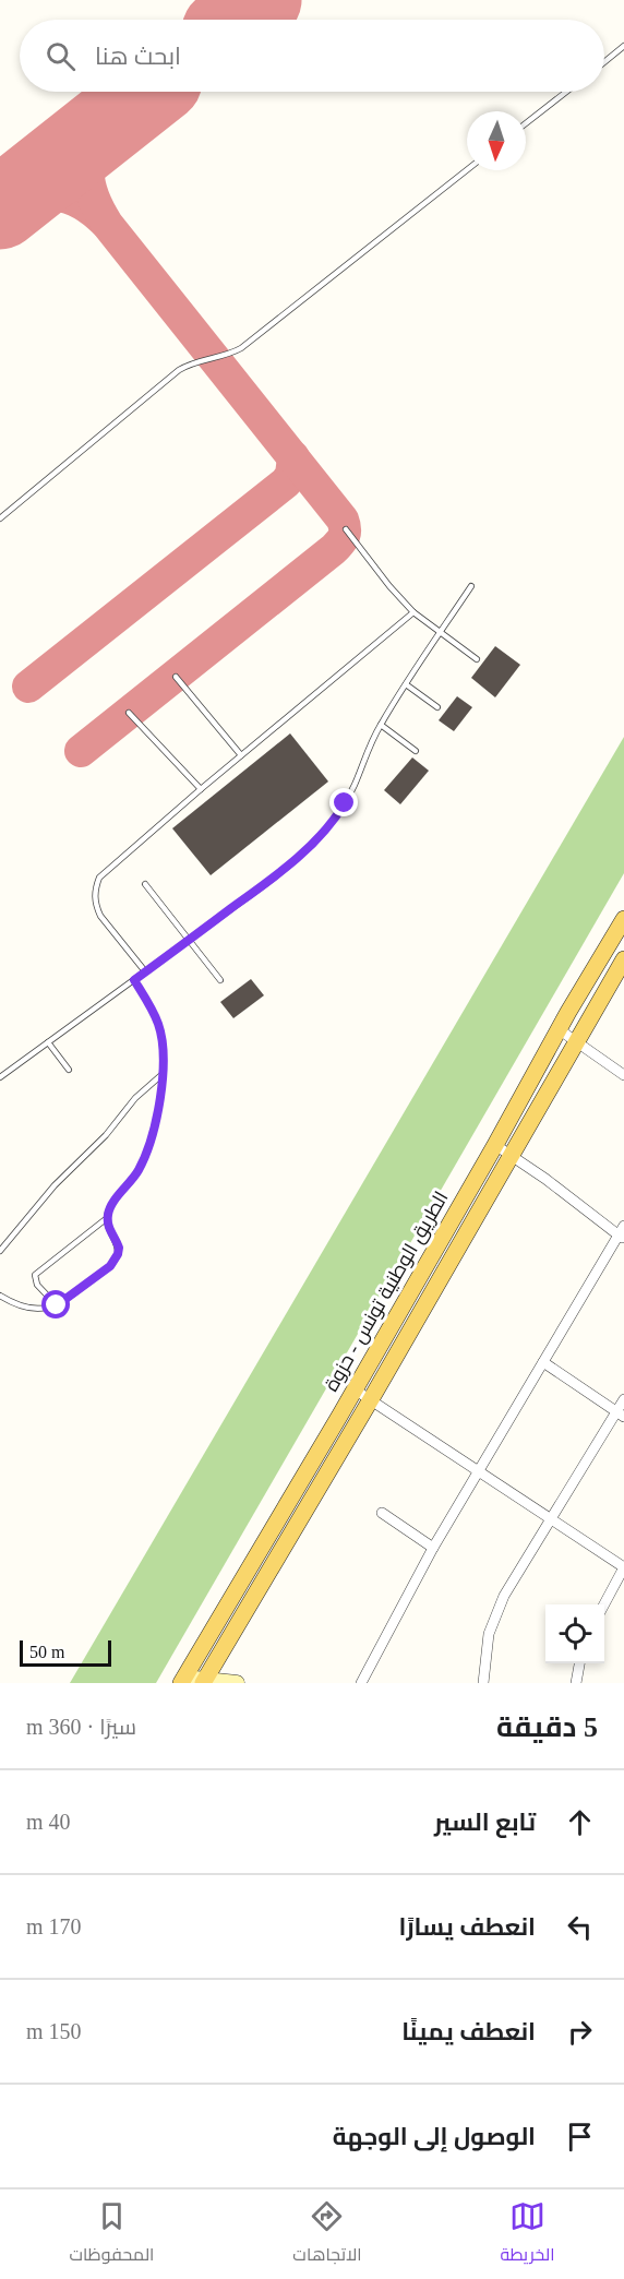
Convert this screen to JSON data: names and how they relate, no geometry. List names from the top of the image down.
{
  "streets": {
    "main road": ["الطريق الوطنية تونس - حزوة"]
  },
  "scale_bar": "50 m",
  "north": "bottom",
  "page": {
    "search": "ابحث هنا",
    "scale": "50 m",
    "heading": ["5 دقيقة", "سيرًا · 360 m"],
    "list": [
      ["تابع السير", "40 m"],
      ["انعطف يسارًا", "170 m"],
      ["انعطف يمينًا", "150 m"],
      "الوصول إلى الوجهة"
    ],
    "nav": ["الخريطة", "الاتجاهات", "المحفوظات"]
  }
}
